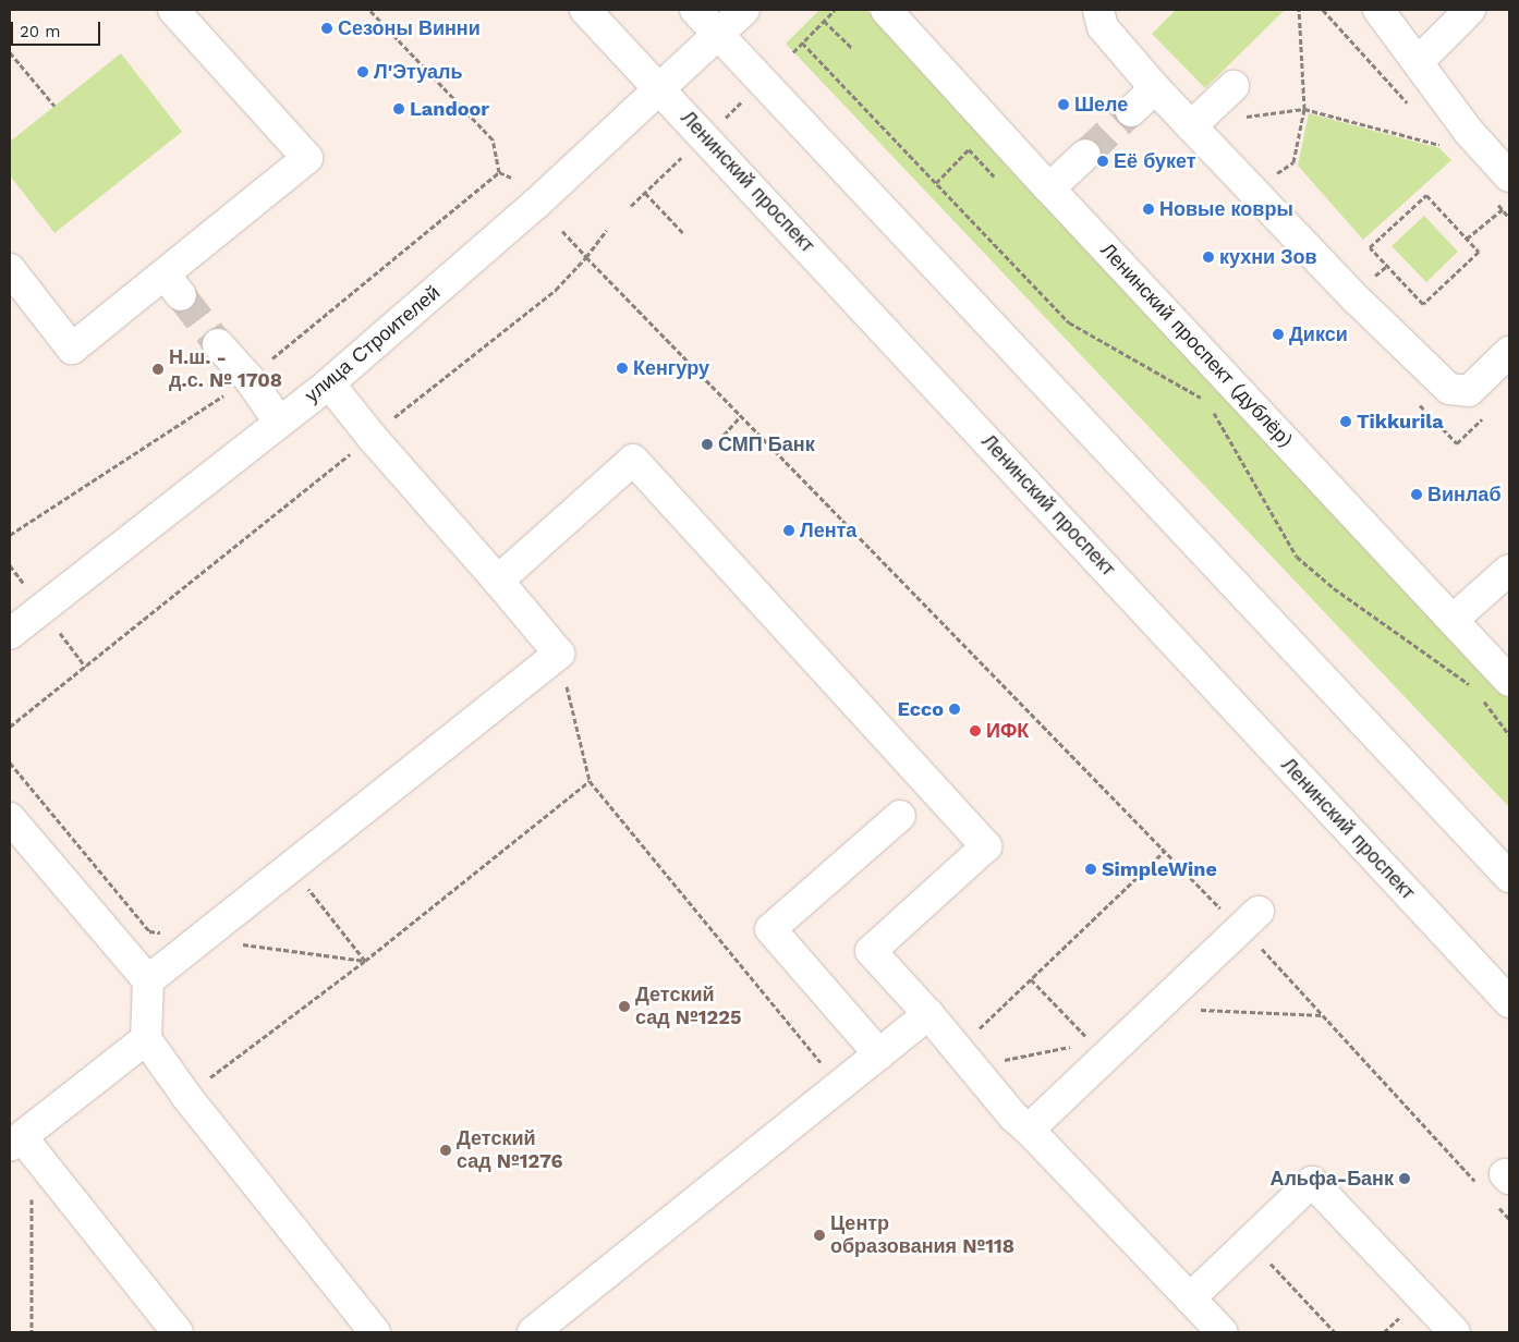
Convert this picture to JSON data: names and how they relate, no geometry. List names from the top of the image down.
{
  "streets": {
    "main road": ["Ленинский проспект", "улица Строителей", "Ленинский проспект (дублёр)"]
  },
  "crossings": [
    ["Ленинский проспект", "улица Строителей"]
  ],
  "places": [
    "Сезоны Винни",
    "Л'Этуаль",
    "Шеле",
    "Landoor",
    "Её букет",
    "Новые ковры",
    "кухни Зов",
    "Дикси",
    "Кенгуру",
    "Н.ш. - д.с. № 1708",
    "Tikkurila",
    "СМП Банк",
    "Винлаб",
    "Лента",
    "Ecco",
    "ИФК",
    "SimpleWine",
    "Детский сад №1225",
    "Детский сад №1276",
    "Альфа-Банк",
    "Центр образования №118"
  ],
  "scale_bar": "20 m"
}
